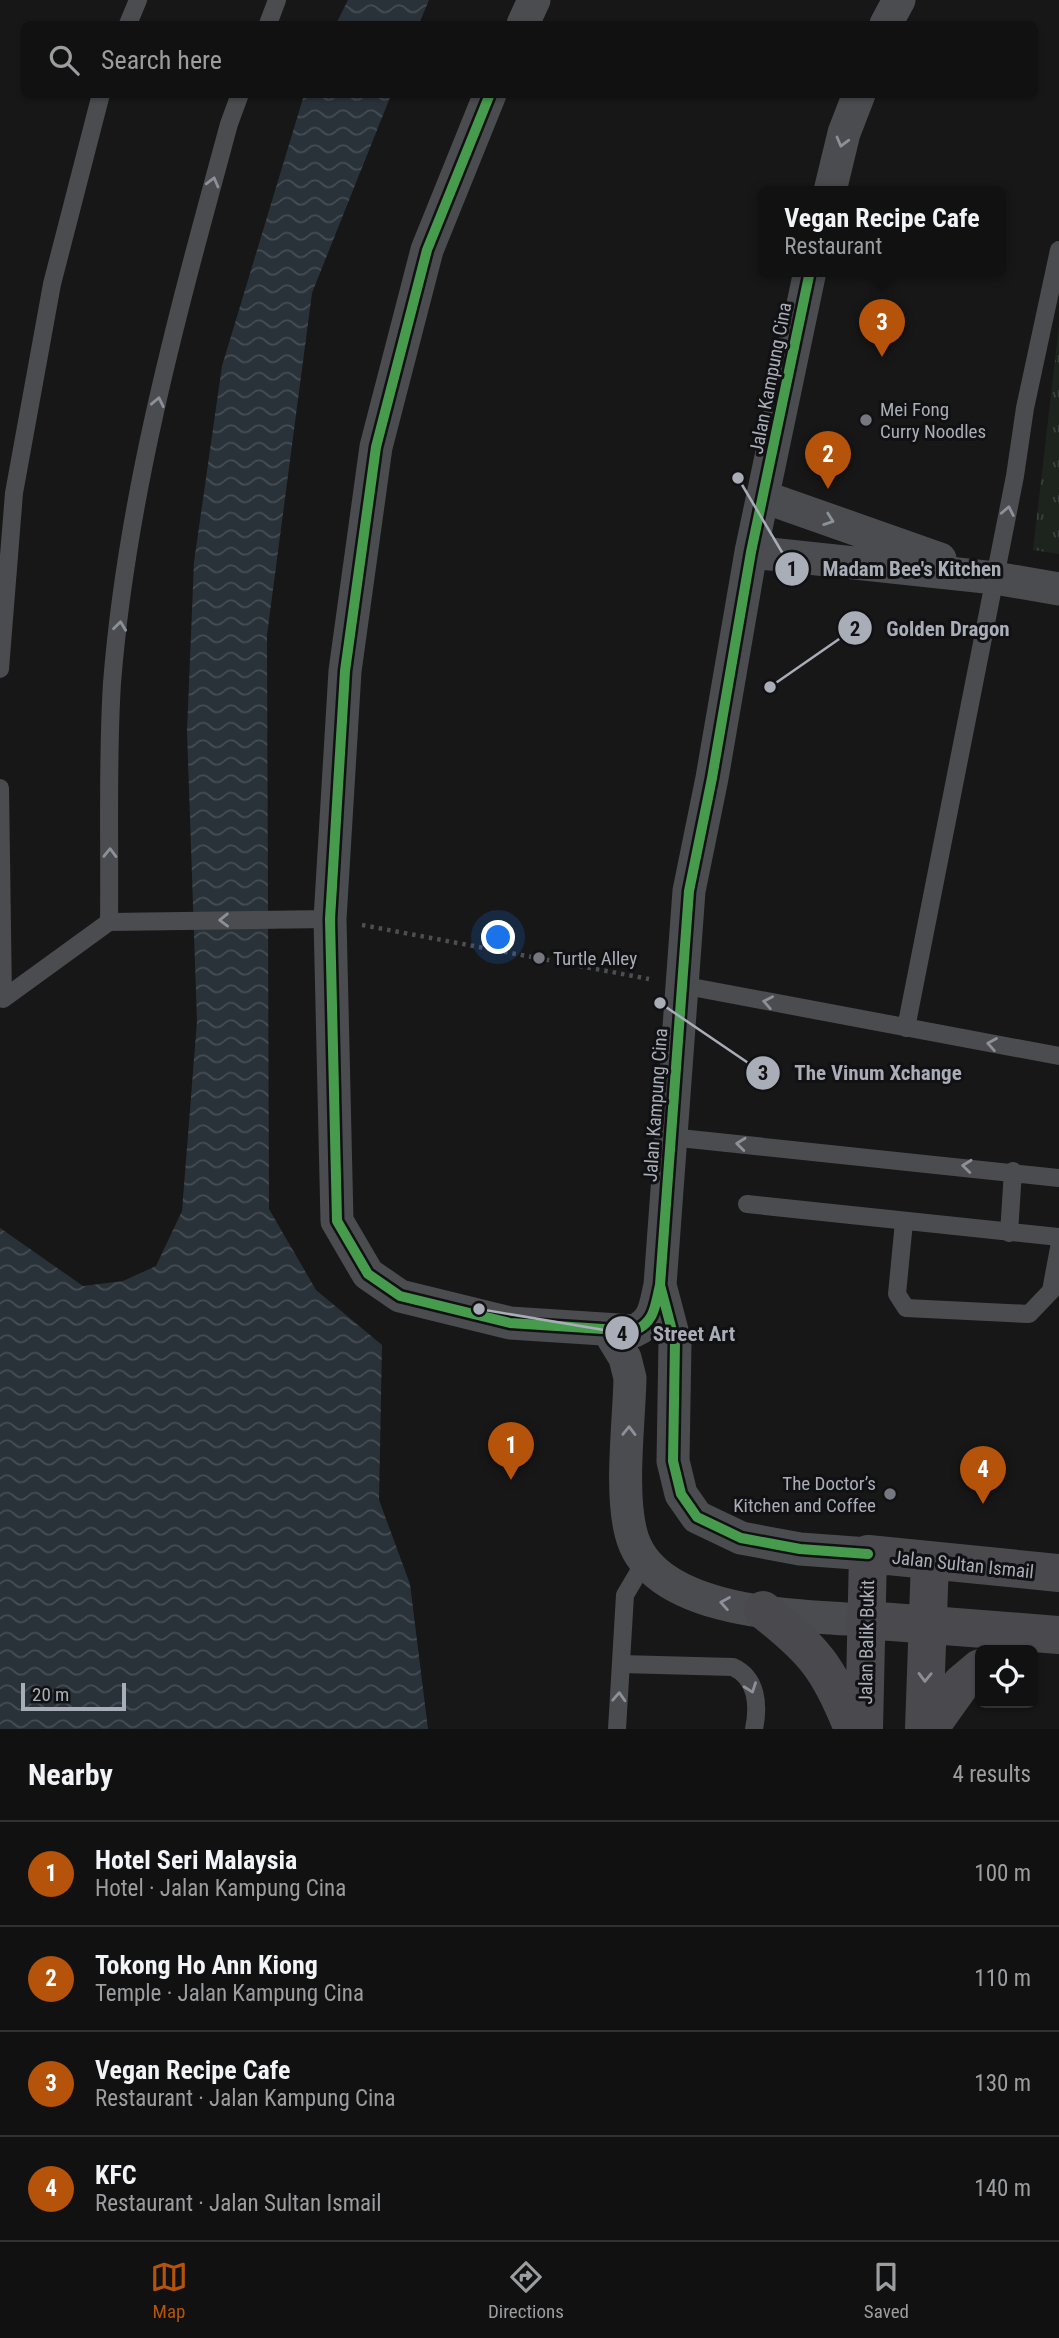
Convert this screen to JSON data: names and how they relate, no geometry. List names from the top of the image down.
{
  "streets": {
    "main road": ["Jalan Sultan Ismail", "Jalan Balik Bukit"],
    "street": ["Jalan Kampung Cina"]
  },
  "crossings": [
    ["Jalan Kampung Cina", "Jalan Sultan Ismail"],
    ["Jalan Kampung Cina", "Jalan Balik Bukit"],
    ["Jalan Sultan Ismail", "Jalan Balik Bukit"]
  ],
  "places": [
    "Mei Fong Curry Noodles",
    "Madam Bee's Kitchen",
    "Golden Dragon",
    "Turtle Alley",
    "The Vinum Xchange",
    "Street Art",
    "The Doctor’s Kitchen and Coffee"
  ],
  "scale_bar": "20 m",
  "page": {
    "search": "Search here",
    "popup": ["Vegan Recipe Cafe", "Restaurant"],
    "pins": [
      "3",
      "2",
      "1",
      "4"
    ],
    "scale": "20 m",
    "heading": ["Nearby", "4 results"],
    "list": [
      {
        "mark": "1",
        "name": "Hotel Seri Malaysia",
        "note": "Hotel · Jalan Kampung Cina",
        "value": "100 m"
      },
      {
        "mark": "2",
        "name": "Tokong Ho Ann Kiong",
        "note": "Temple · Jalan Kampung Cina",
        "value": "110 m"
      },
      {
        "mark": "3",
        "name": "Vegan Recipe Cafe",
        "note": "Restaurant · Jalan Kampung Cina",
        "value": "130 m"
      },
      {
        "mark": "4",
        "name": "KFC",
        "note": "Restaurant · Jalan Sultan Ismail",
        "value": "140 m"
      }
    ],
    "nav": ["Map", "Directions", "Saved"]
  }
}
